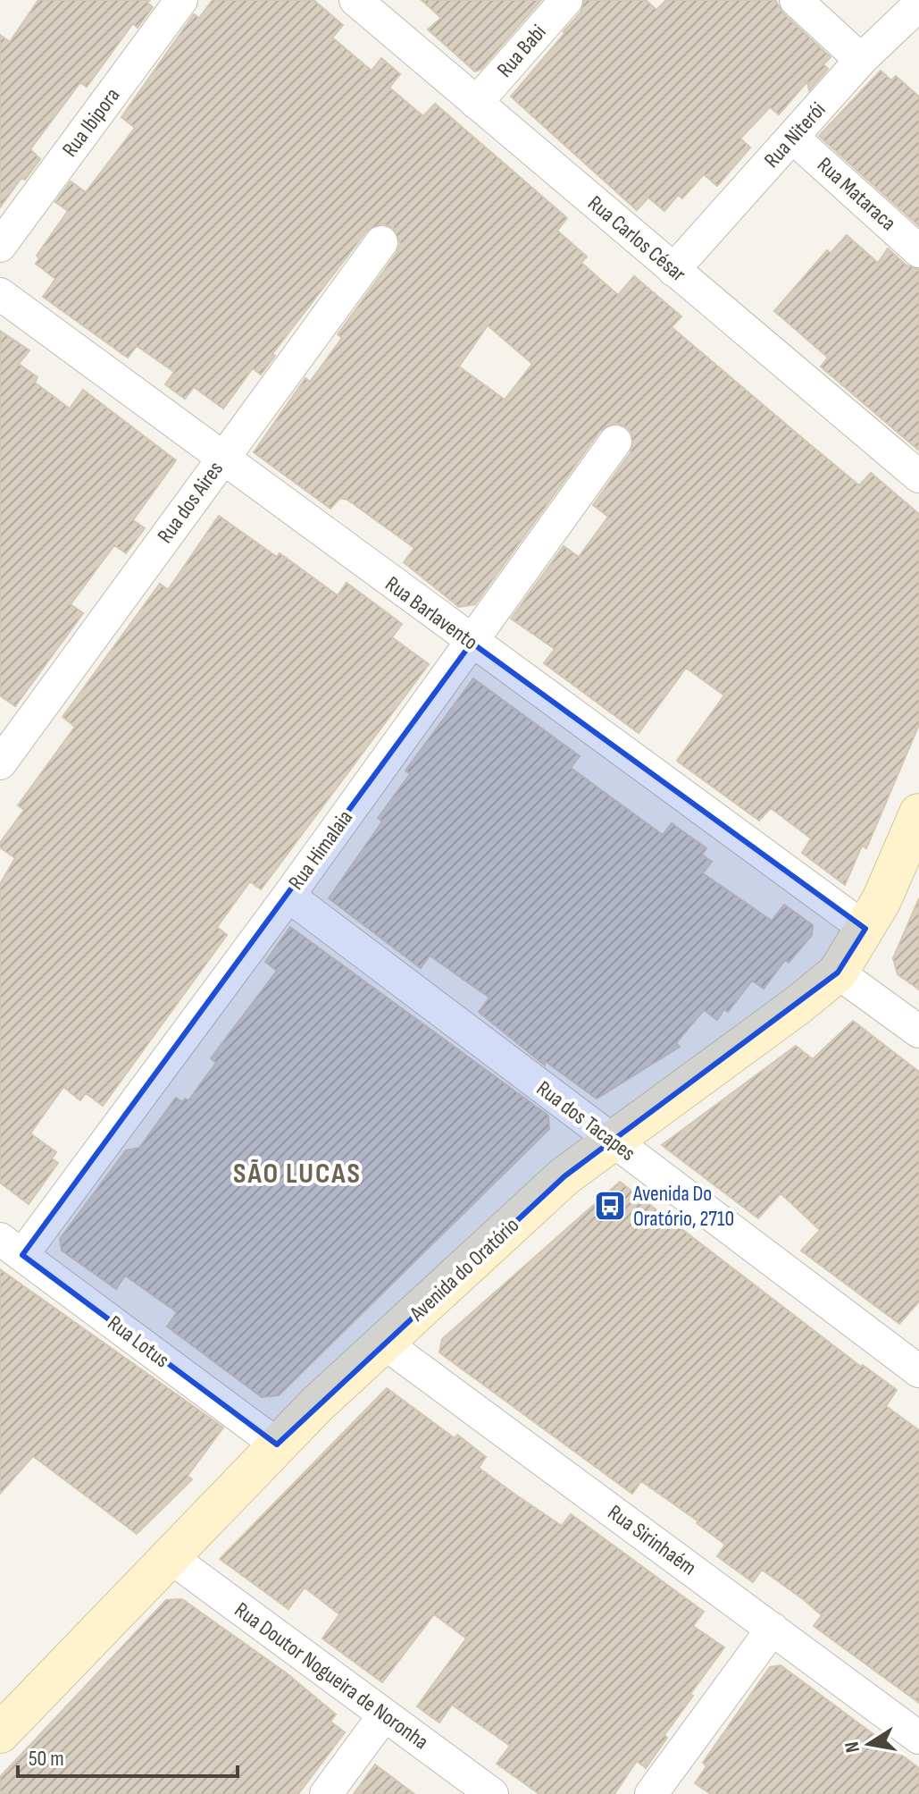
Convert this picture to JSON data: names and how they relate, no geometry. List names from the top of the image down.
{
  "streets": {
    "main road": ["Avenida do Oratório"],
    "street": [
      "Rua Babi",
      "Rua Ibipora",
      "Rua Niterói",
      "Rua Mataraca",
      "Rua Carlos César",
      "Rua dos Aires",
      "Rua Barlavento",
      "Rua Himalaia",
      "Rua dos Tacapes",
      "Rua Lotus",
      "Rua Sirinhaém",
      "Rua Doutor Nogueira de Noronha"
    ]
  },
  "crossings": [
    ["Rua Babi", "Rua Carlos César"],
    ["Rua Niterói", "Rua Mataraca"],
    ["Rua Niterói", "Rua Carlos César"],
    ["Rua dos Aires", "Rua Barlavento"],
    ["Rua Barlavento", "Rua Himalaia"],
    ["Rua Barlavento", "Avenida do Oratório"],
    ["Rua Himalaia", "Rua dos Tacapes"],
    ["Rua Himalaia", "Rua Lotus"],
    ["Rua dos Tacapes", "Avenida do Oratório"],
    ["Avenida do Oratório", "Rua Lotus"],
    ["Avenida do Oratório", "Rua Sirinhaém"],
    ["Avenida do Oratório", "Rua Doutor Nogueira de Noronha"]
  ],
  "districts": ["SÃO LUCAS"],
  "places": {
    "bus stop": ["Avenida Do Oratório, 2710"]
  },
  "scale_bar": "50 m",
  "north": "left"
}
